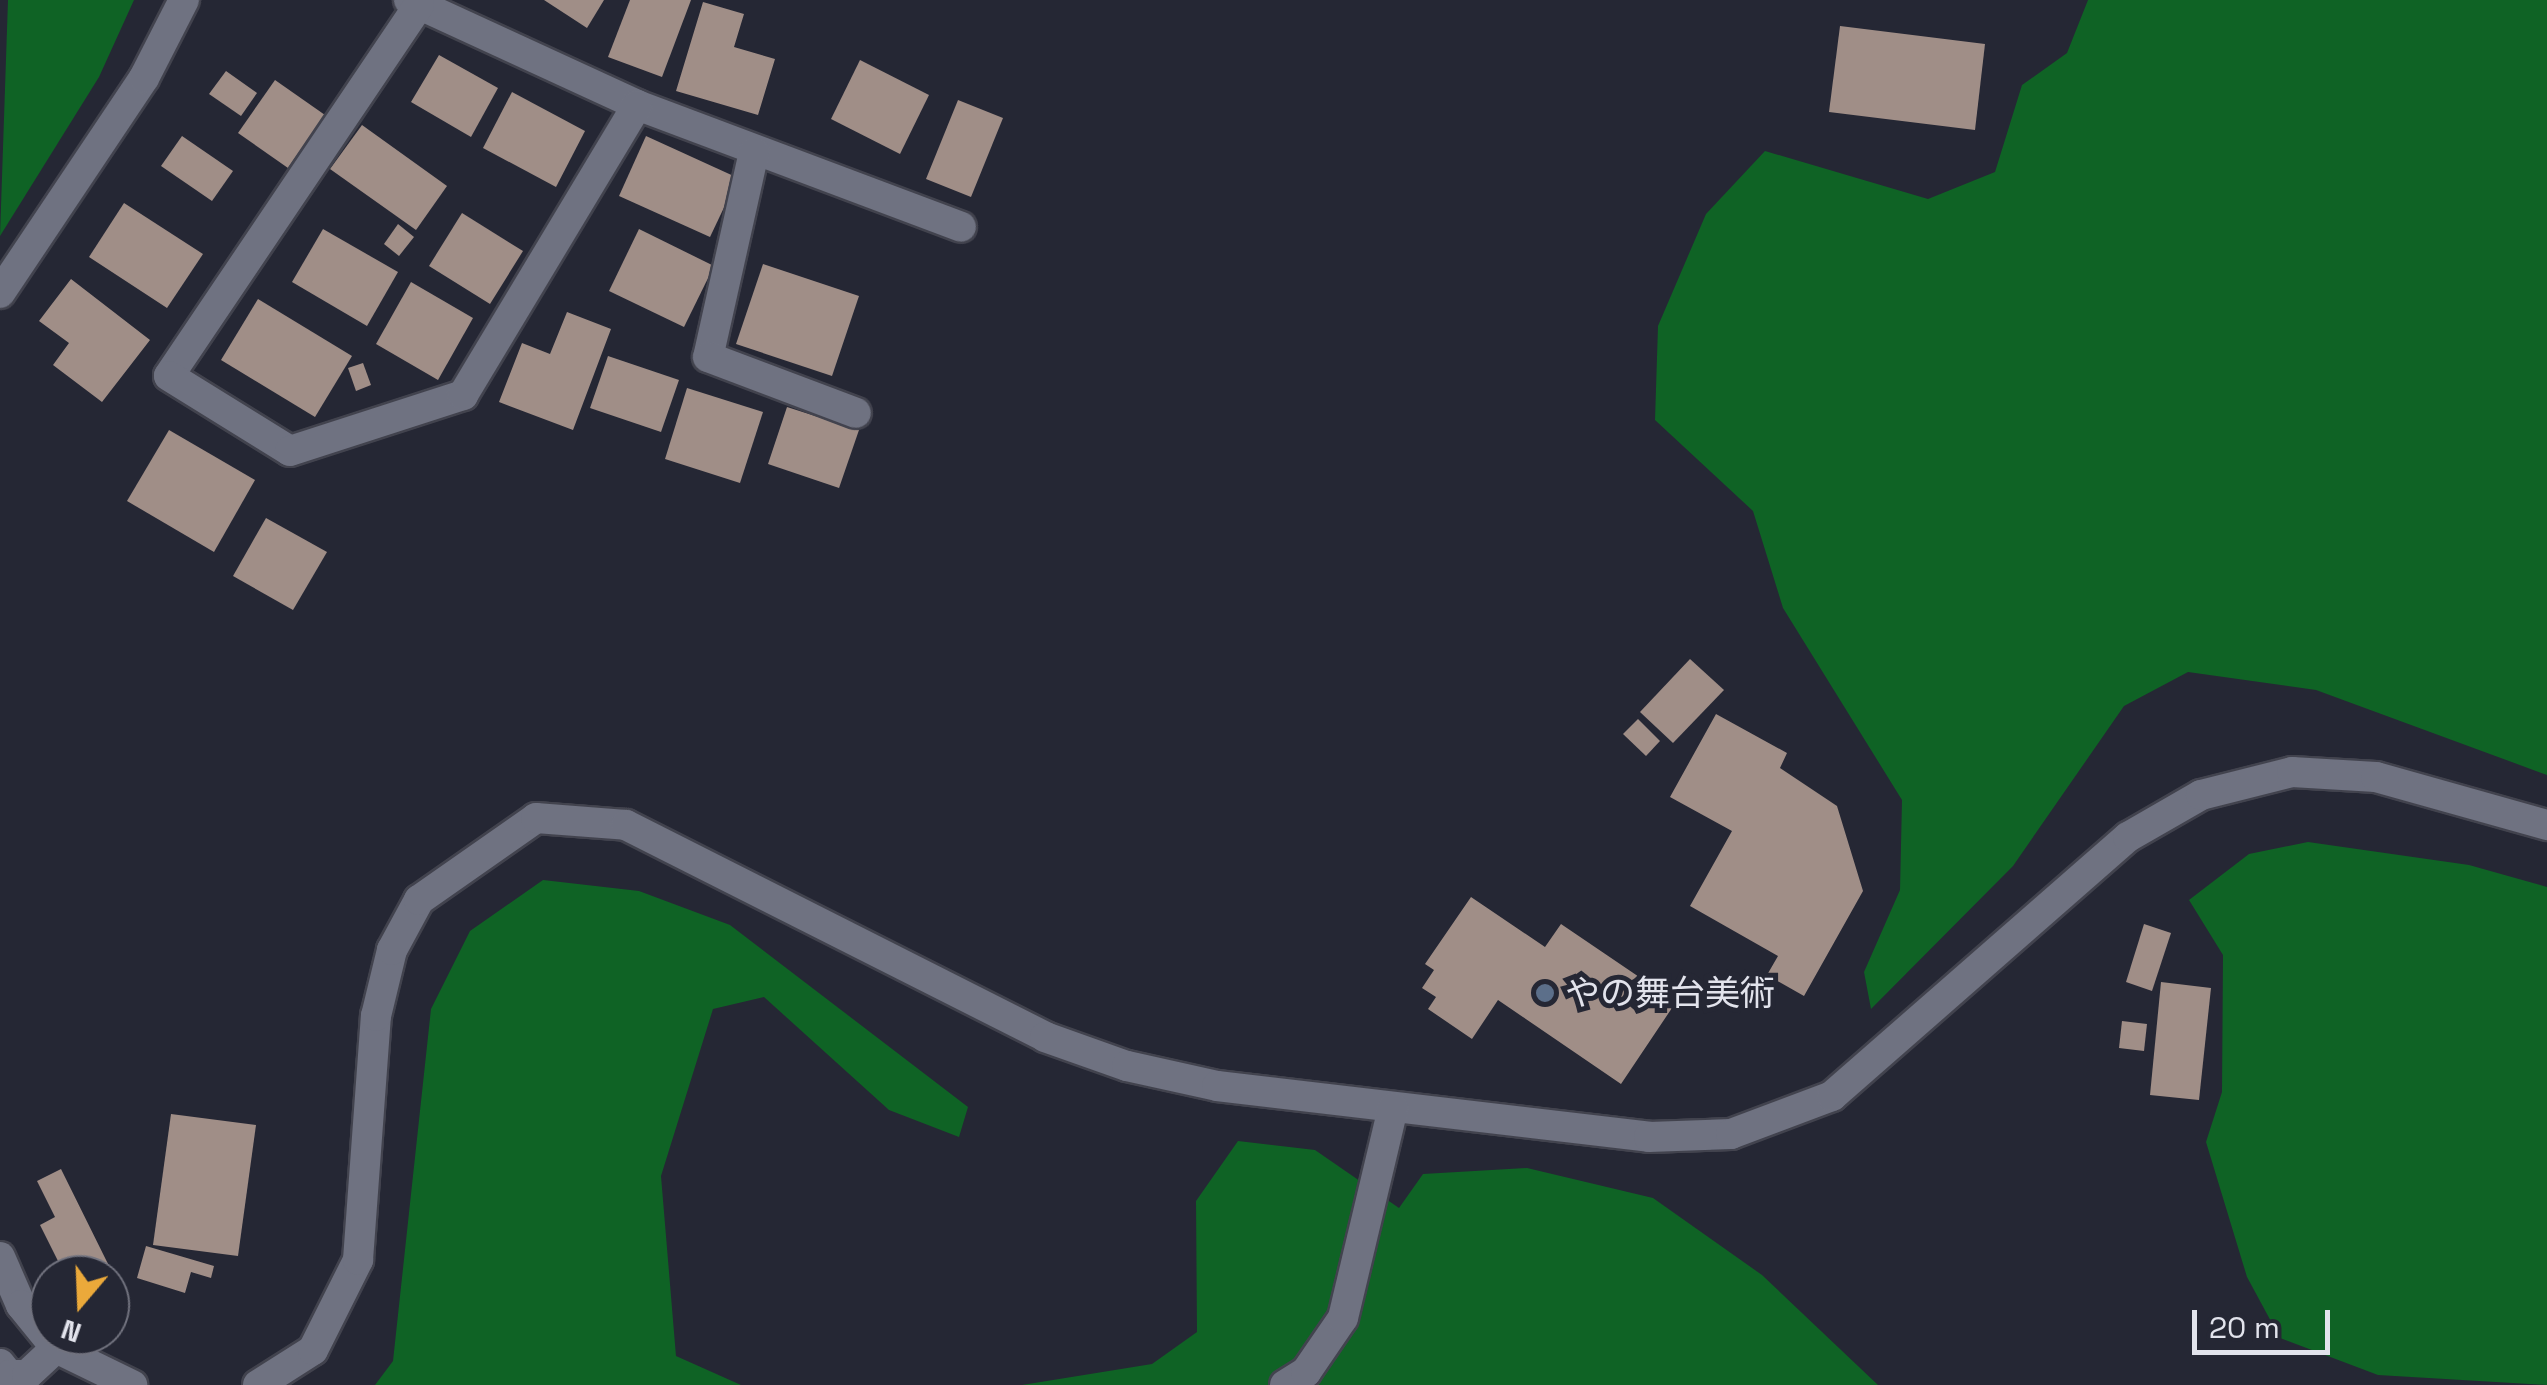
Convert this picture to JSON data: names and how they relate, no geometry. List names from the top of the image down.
{
  "places": ["やの舞台美術"],
  "scale_bar": "20 m",
  "north": "bottom"
}
